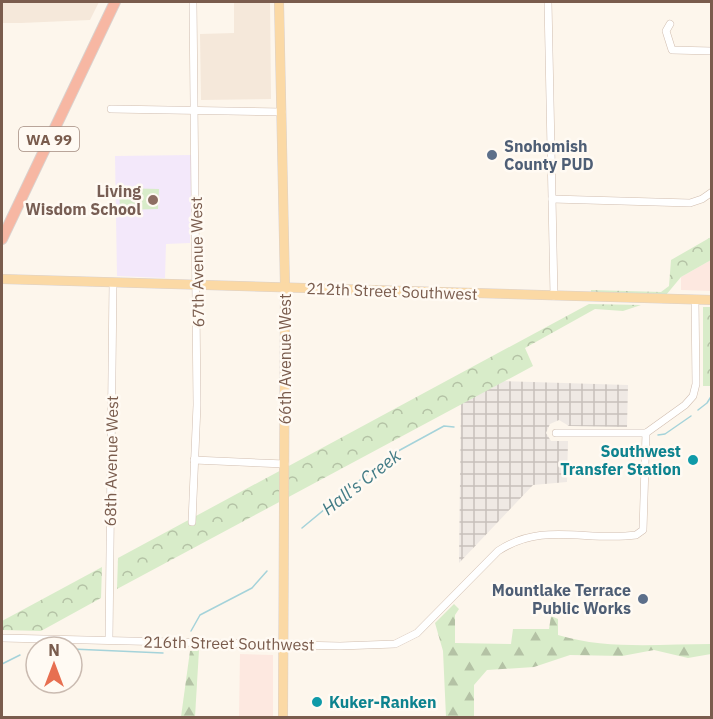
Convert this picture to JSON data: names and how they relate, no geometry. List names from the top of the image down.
{
  "streets": {
    "highway": ["WA 99"],
    "main road": ["212th Street Southwest", "66th Avenue West"],
    "street": ["67th Avenue West", "68th Avenue West", "216th Street Southwest"]
  },
  "crossings": [
    ["67th Avenue West", "212th Street Southwest"],
    ["212th Street Southwest", "66th Avenue West"],
    ["212th Street Southwest", "68th Avenue West"],
    ["66th Avenue West", "216th Street Southwest"],
    ["68th Avenue West", "216th Street Southwest"]
  ],
  "water": ["Hall's Creek"],
  "places": [
    "Snohomish County PUD",
    "Living Wisdom School",
    "Southwest Transfer Station",
    "Mountlake Terrace Public Works",
    "Kuker-Ranken"
  ],
  "north": "top"
}
